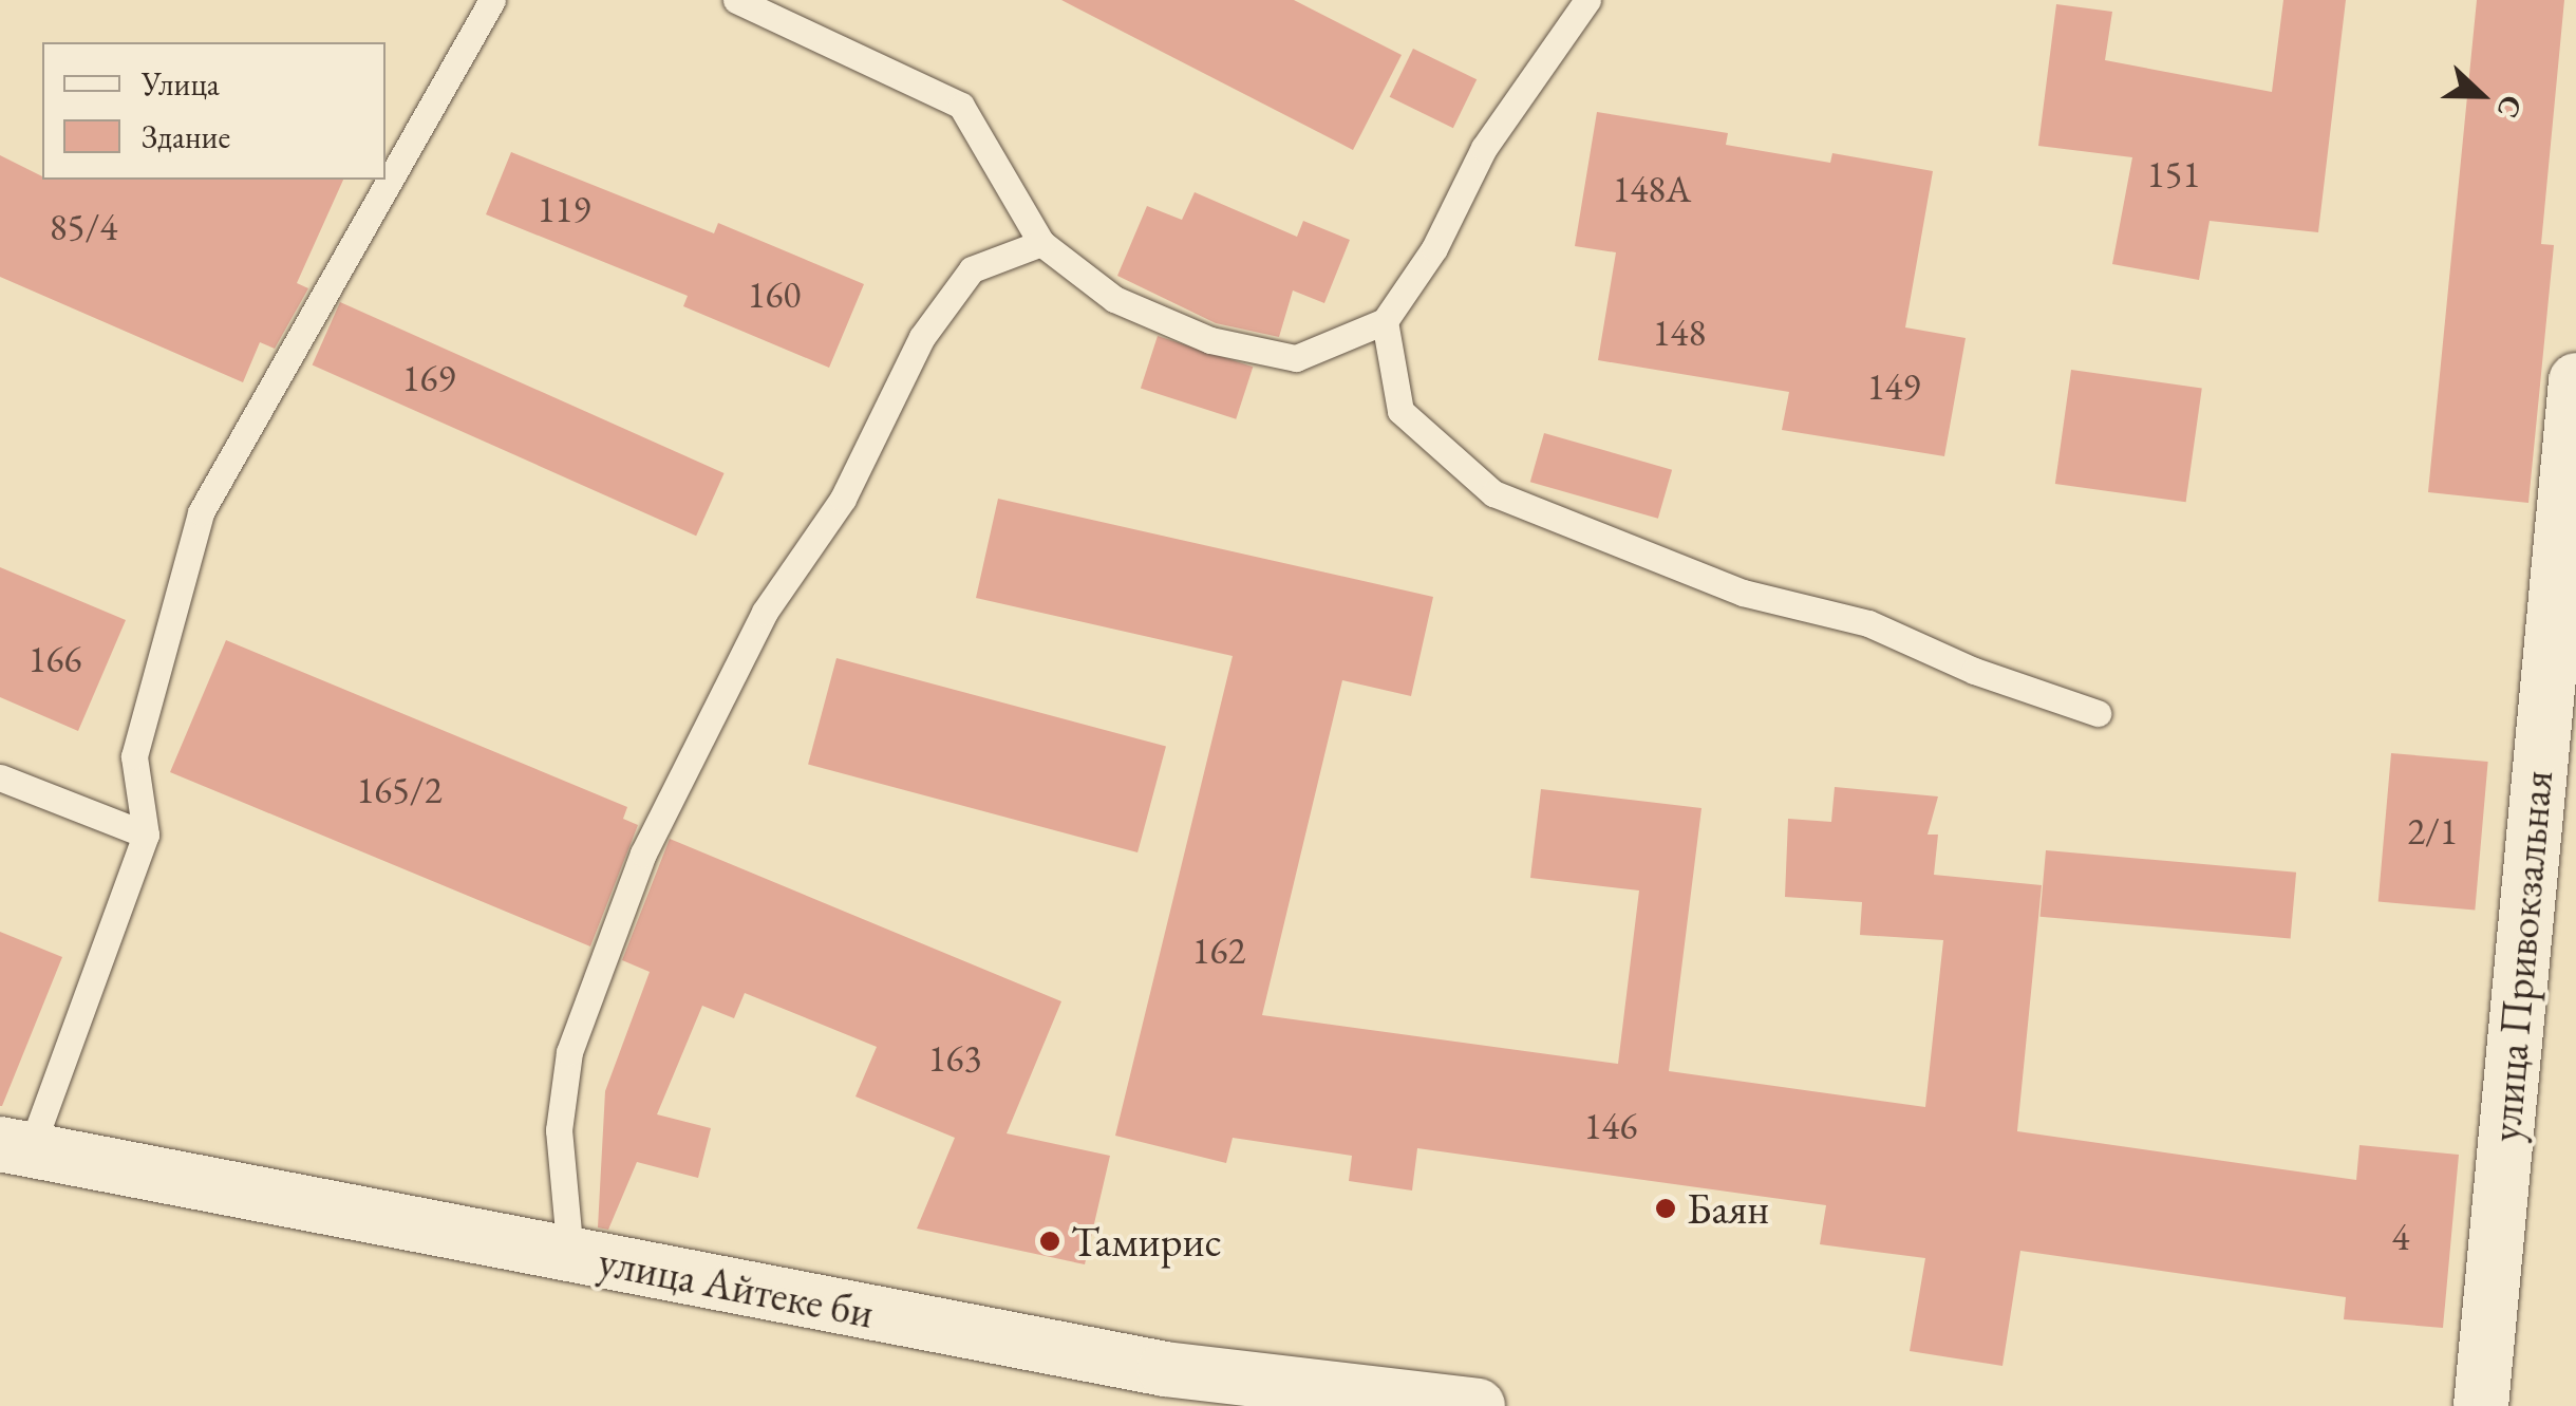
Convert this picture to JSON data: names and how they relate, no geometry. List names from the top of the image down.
{
  "streets": {
    "street": ["улица Привокзальная", "улица Айтеке би"]
  },
  "places": ["Баян", "Тамирис"],
  "house_numbers": [
    "151",
    "148А",
    "119",
    "85/4",
    "160",
    "148",
    "169",
    "149",
    "166",
    "165/2",
    "2/1",
    "162",
    "163",
    "146",
    "4"
  ],
  "legend": ["Улица", "Здание"],
  "north": "right"
}
